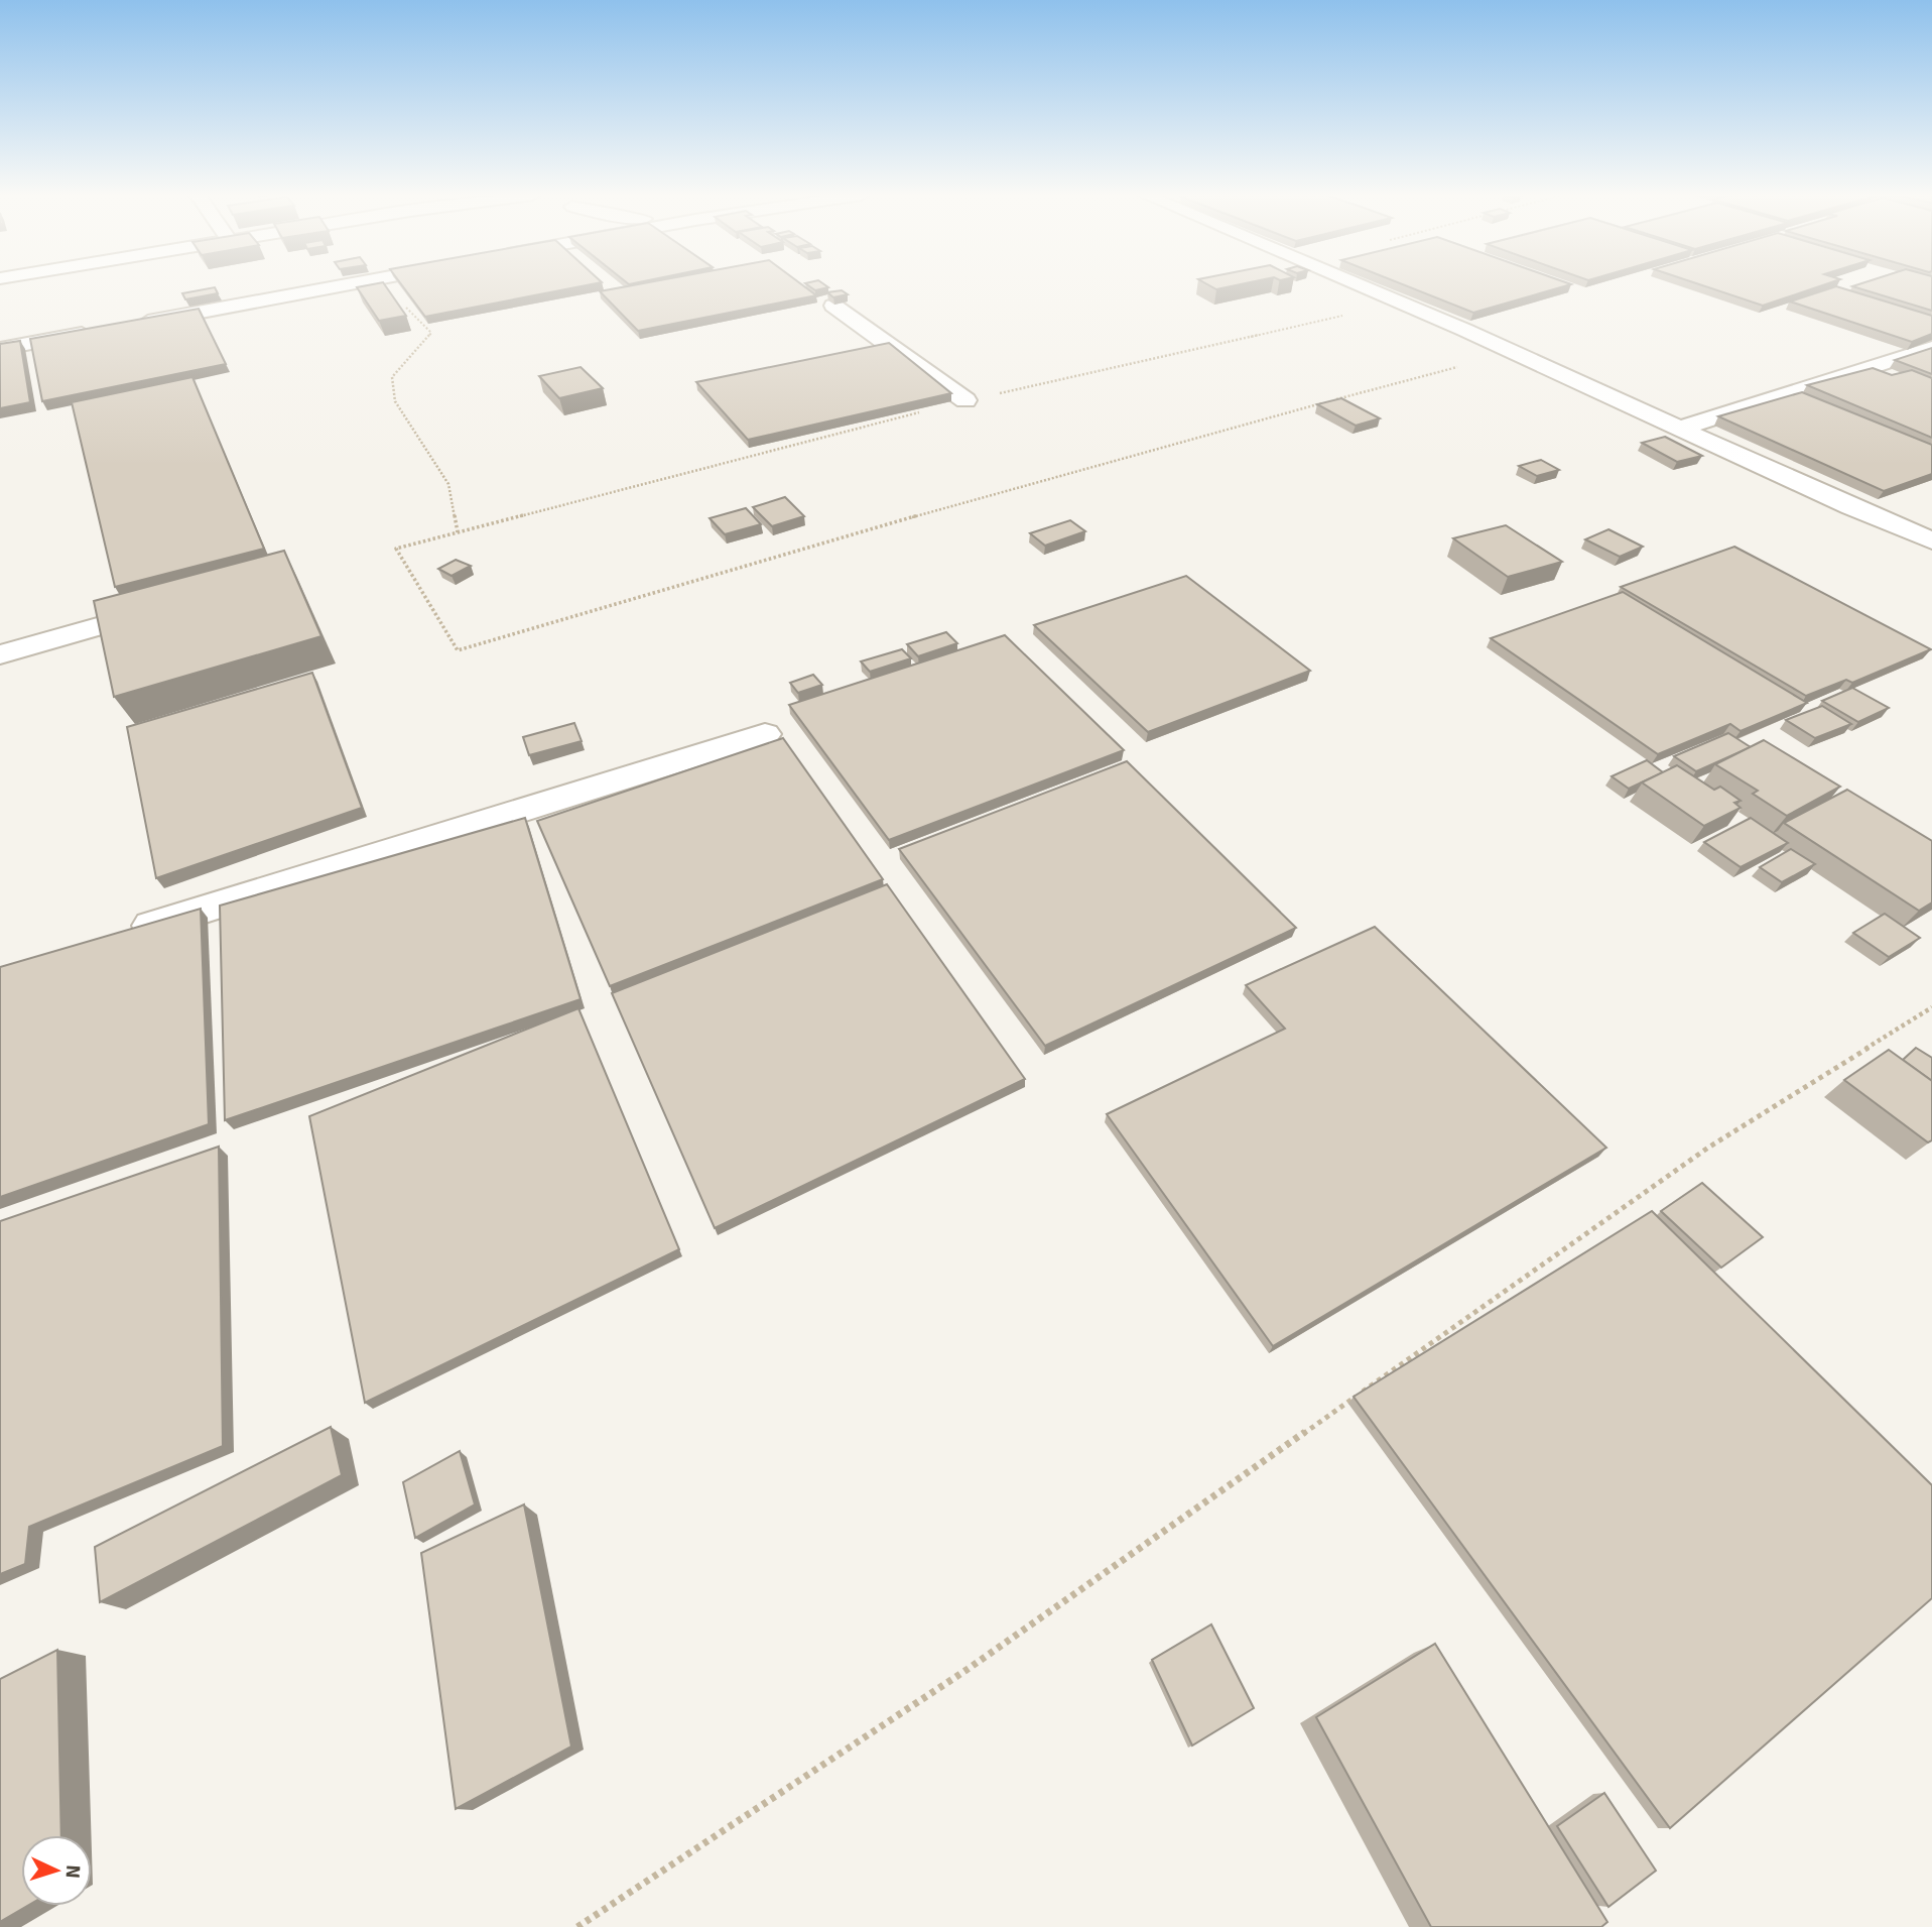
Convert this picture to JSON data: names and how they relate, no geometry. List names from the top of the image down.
{
  "north": "right"
}
